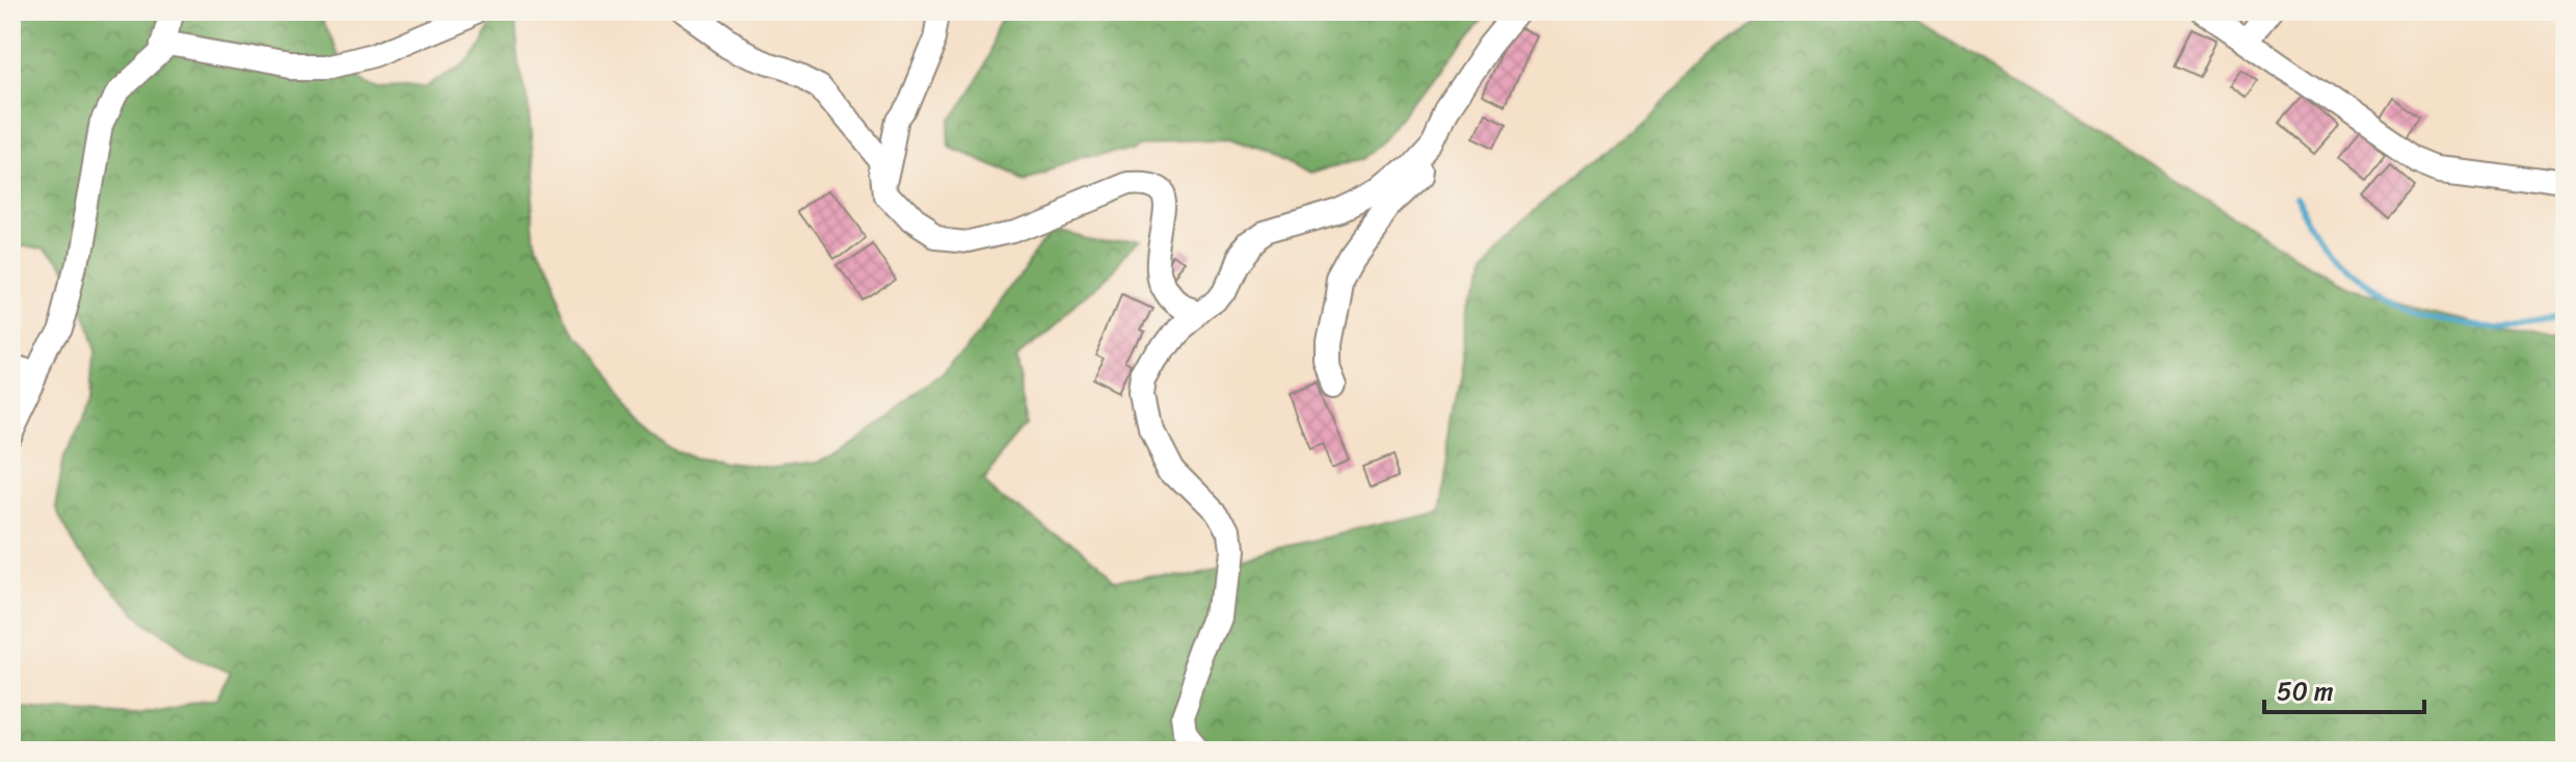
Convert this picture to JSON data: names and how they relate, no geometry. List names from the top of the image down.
{
  "scale_bar": "50 m"
}
